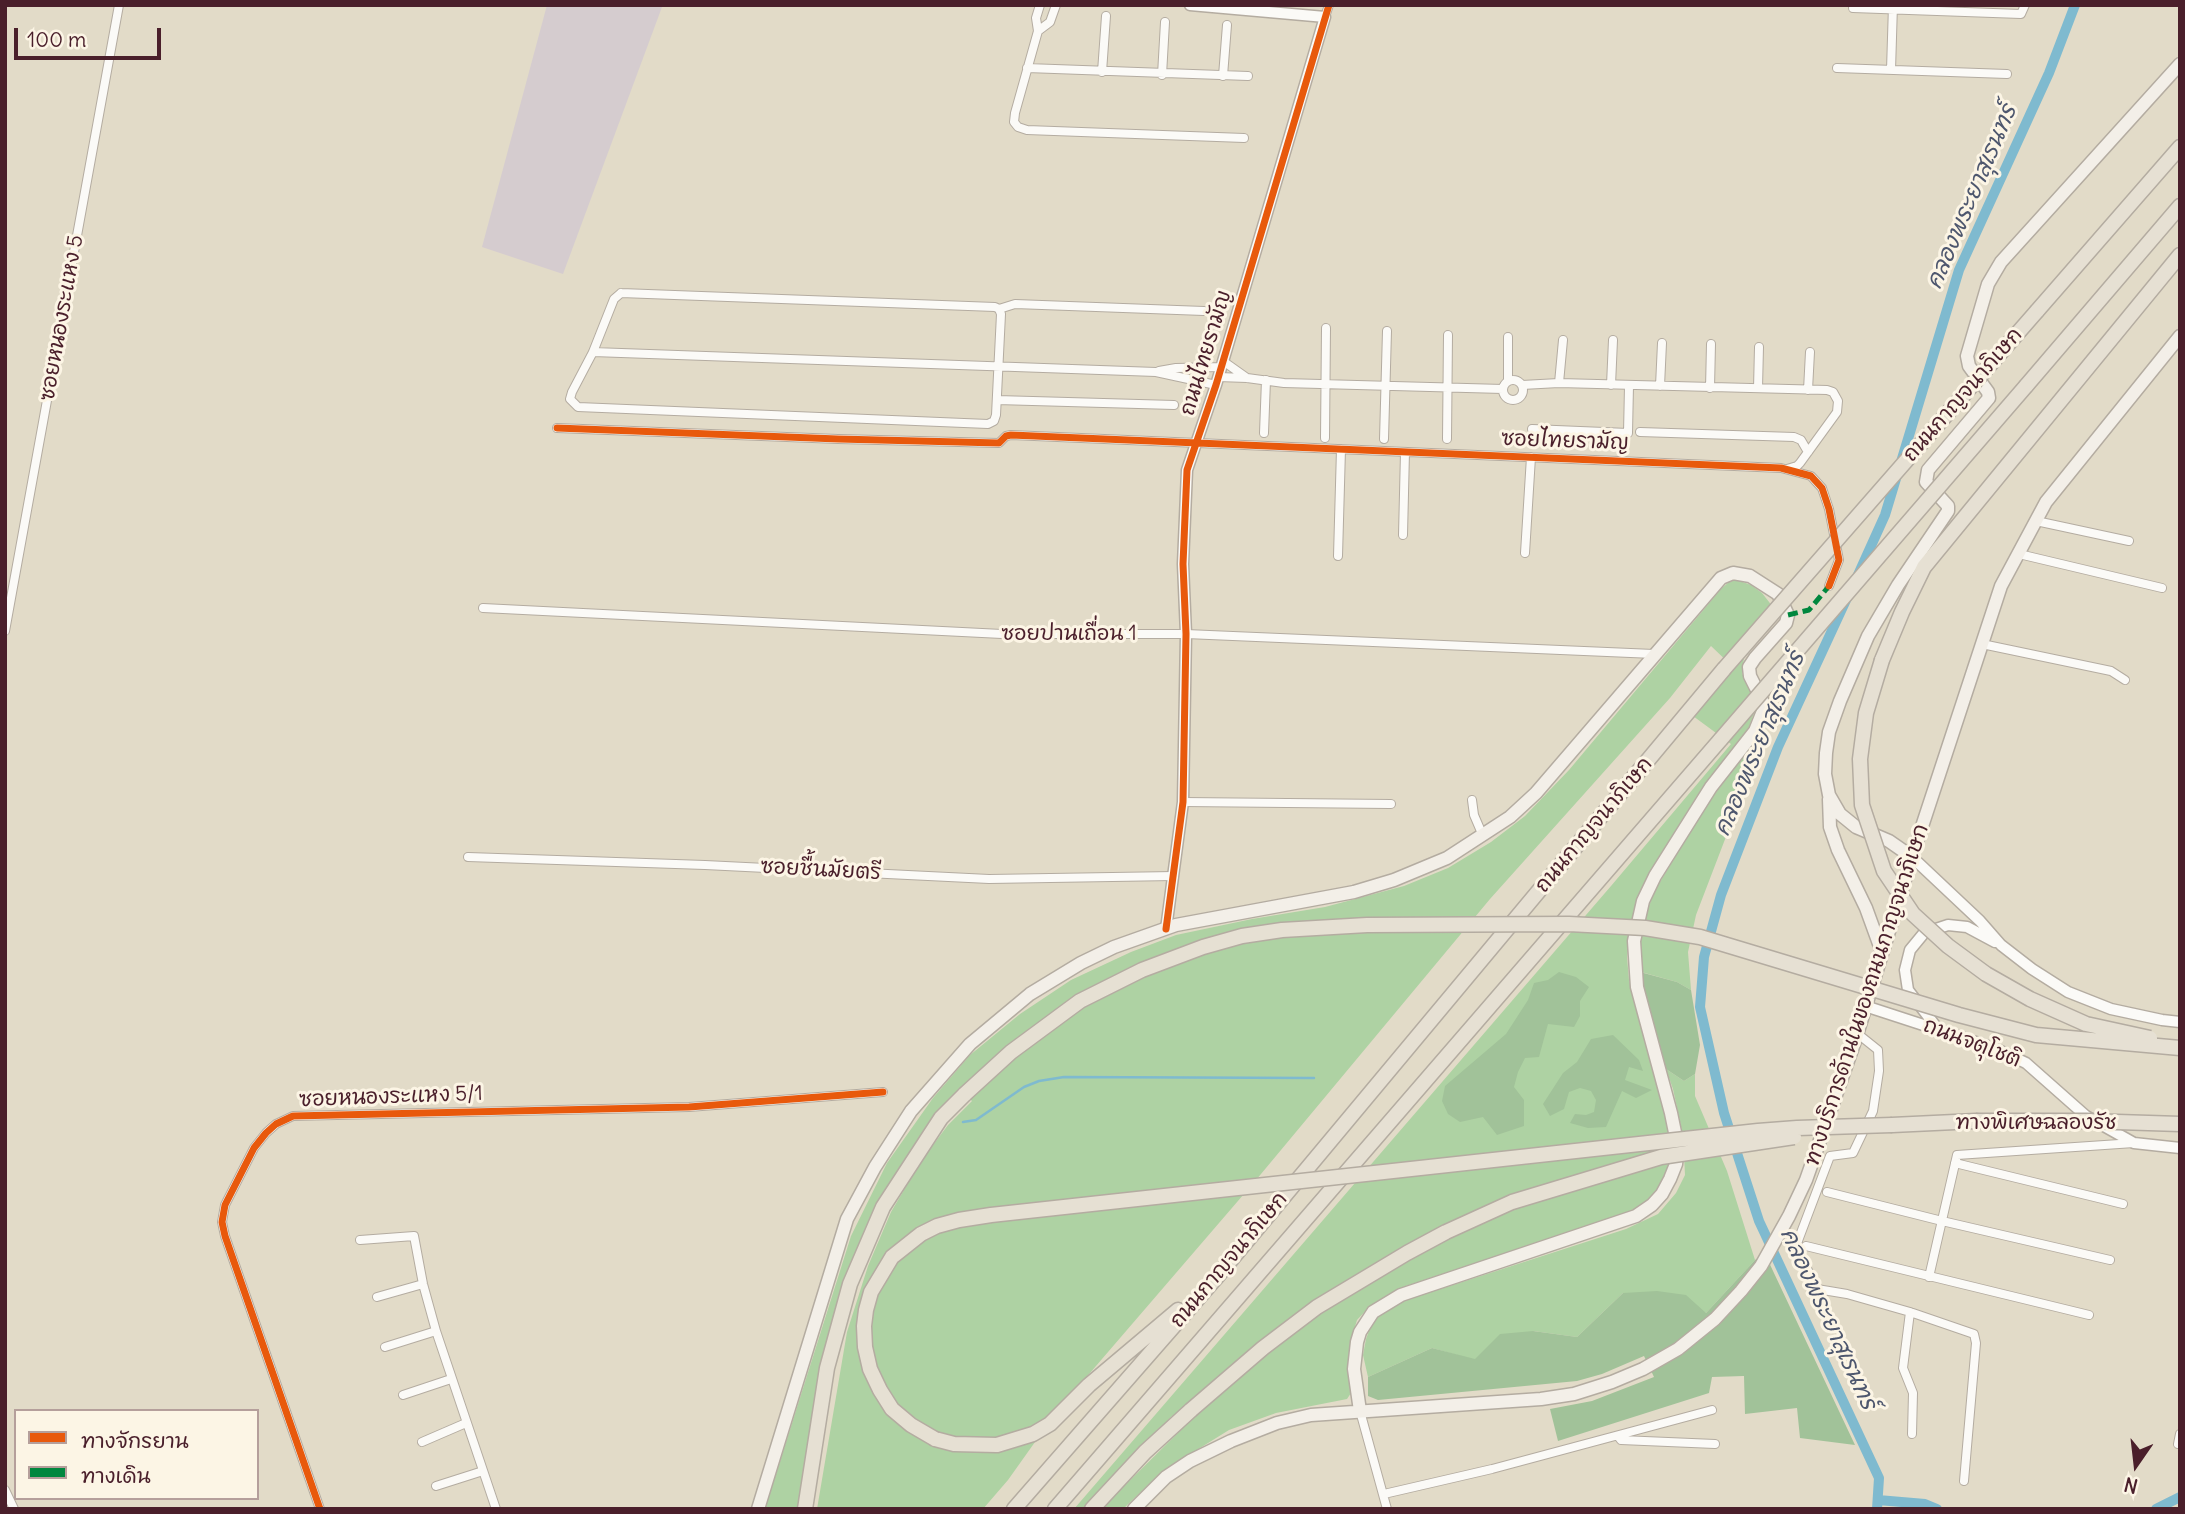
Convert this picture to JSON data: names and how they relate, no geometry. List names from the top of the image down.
{
  "streets": {
    "highway": ["ถนนกาญจนาภิเษก", "ทางพิเศษฉลองรัช"],
    "main road": ["ทางบริการด้านในของถนนกาญจนาภิเษก"],
    "street": [
      "ซอยหนองระแหง 5",
      "ถนนไทยรามัญ",
      "ซอยไทยรามัญ",
      "ซอยปานเถื่อน 1",
      "ซอยชื้นมัยตรี",
      "ถนนจตุโชติ",
      "ซอยหนองระแหง 5/1"
    ]
  },
  "crossings": [
    ["ถนนไทยรามัญ", "ซอยไทยรามัญ"],
    ["ถนนไทยรามัญ", "ซอยปานเถื่อน 1"],
    ["ถนนไทยรามัญ", "ซอยชื้นมัยตรี"],
    ["ทางบริการด้านในของถนนกาญจนาภิเษก", "ถนนจตุโชติ"]
  ],
  "water": ["คลองพระยาสุเรนทร์"],
  "legend": ["ทางจักรยาน", "ทางเดิน"],
  "scale_bar": "100 m",
  "north": "bottom"
}
